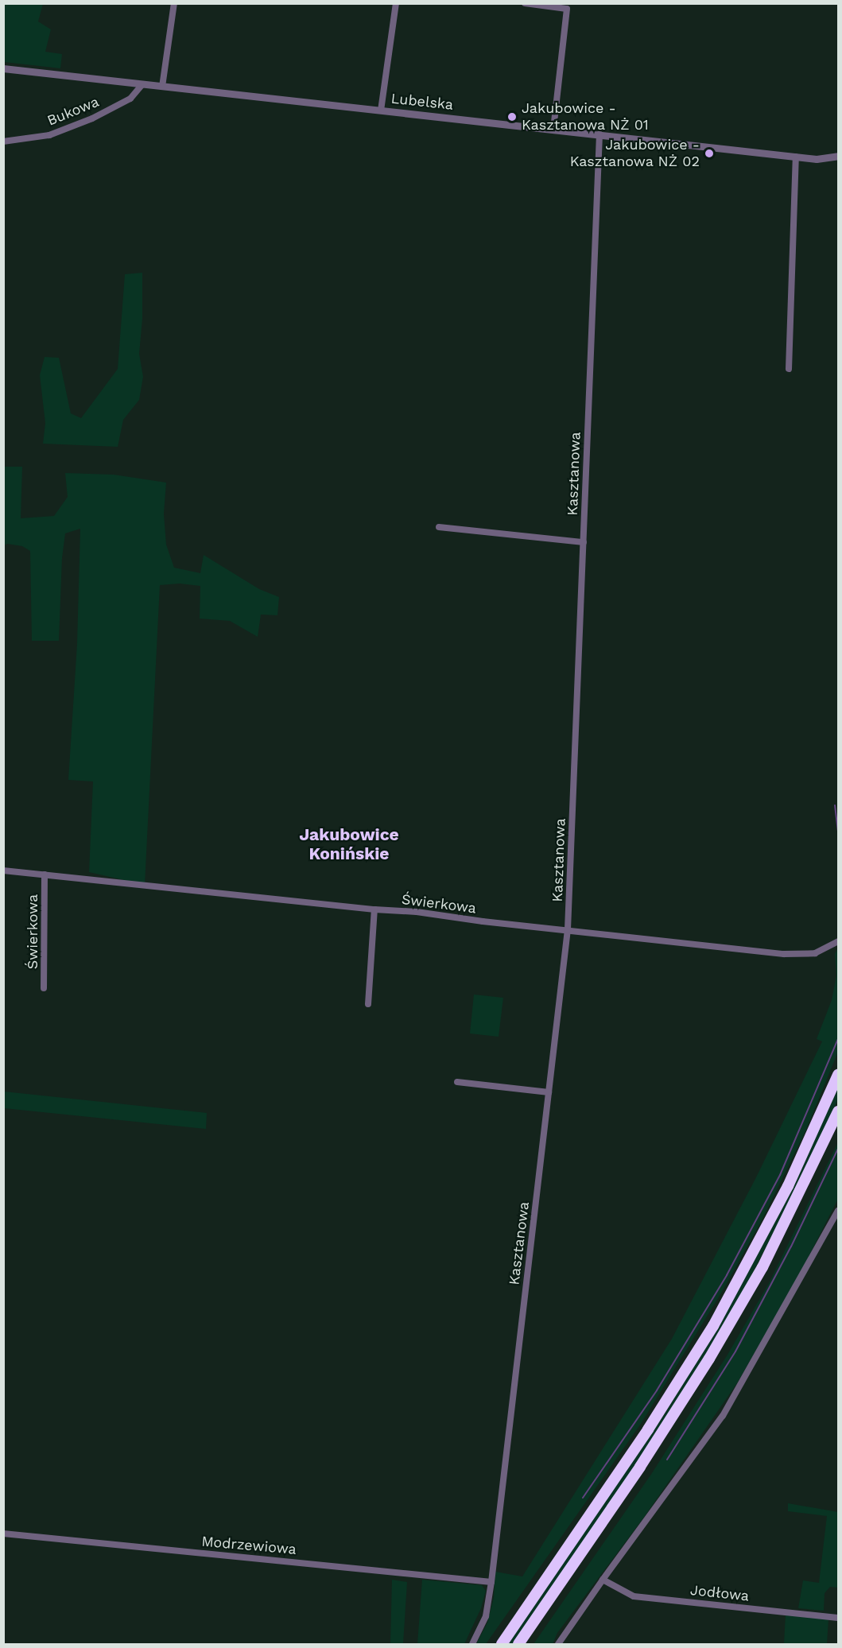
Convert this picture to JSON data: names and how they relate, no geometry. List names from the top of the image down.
{
  "streets": {
    "street": [
      "Lubelska",
      "Bukowa",
      "Kasztanowa",
      "Świerkowa",
      "Modrzewiowa",
      "Jodłowa"
    ]
  },
  "crossings": [
    ["Lubelska", "Bukowa"],
    ["Lubelska", "Kasztanowa"],
    ["Kasztanowa", "Świerkowa"],
    ["Kasztanowa", "Modrzewiowa"]
  ],
  "districts": ["Jakubowice Konińskie"],
  "places": ["Jakubowice - Kasztanowa NŻ 01", "Jakubowice - Kasztanowa NŻ 02"]
}
